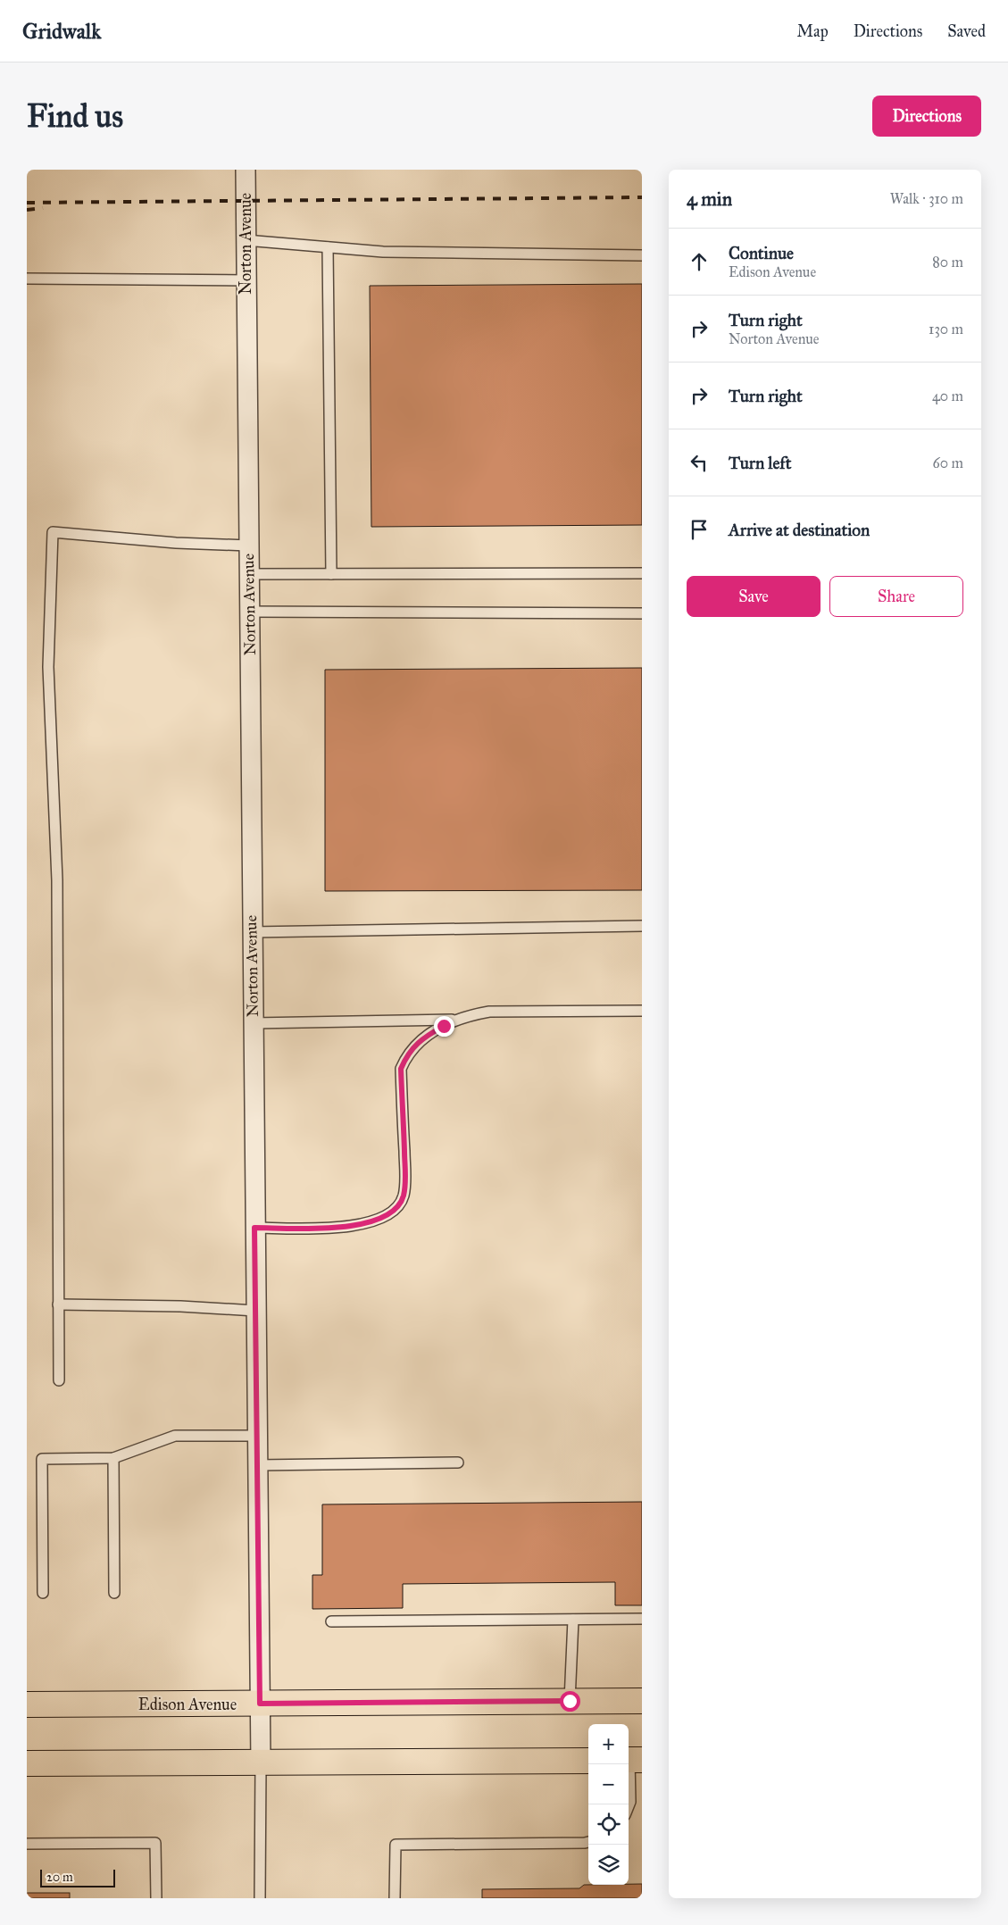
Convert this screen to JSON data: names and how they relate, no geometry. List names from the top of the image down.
{
  "streets": {
    "main road": ["Edison Avenue"],
    "street": ["Norton Avenue"]
  },
  "crossings": [
    ["Norton Avenue", "Edison Avenue"]
  ],
  "scale_bar": "20 m",
  "page": {
    "header": "Gridwalk",
    "nav": ["Map", "Directions", "Saved"],
    "buttons": [
      "Directions",
      ["Save", "Share"]
    ],
    "title": "Find us",
    "heading": ["4 min", "Walk · 310 m"],
    "list": [
      ["Continue", "Edison Avenue", "80 m"],
      ["Turn right", "Norton Avenue", "130 m"],
      ["Turn right", "40 m"],
      ["Turn left", "60 m"],
      "Arrive at destination"
    ],
    "map_buttons": ["+", "−"],
    "scale": "20 m"
  }
}
